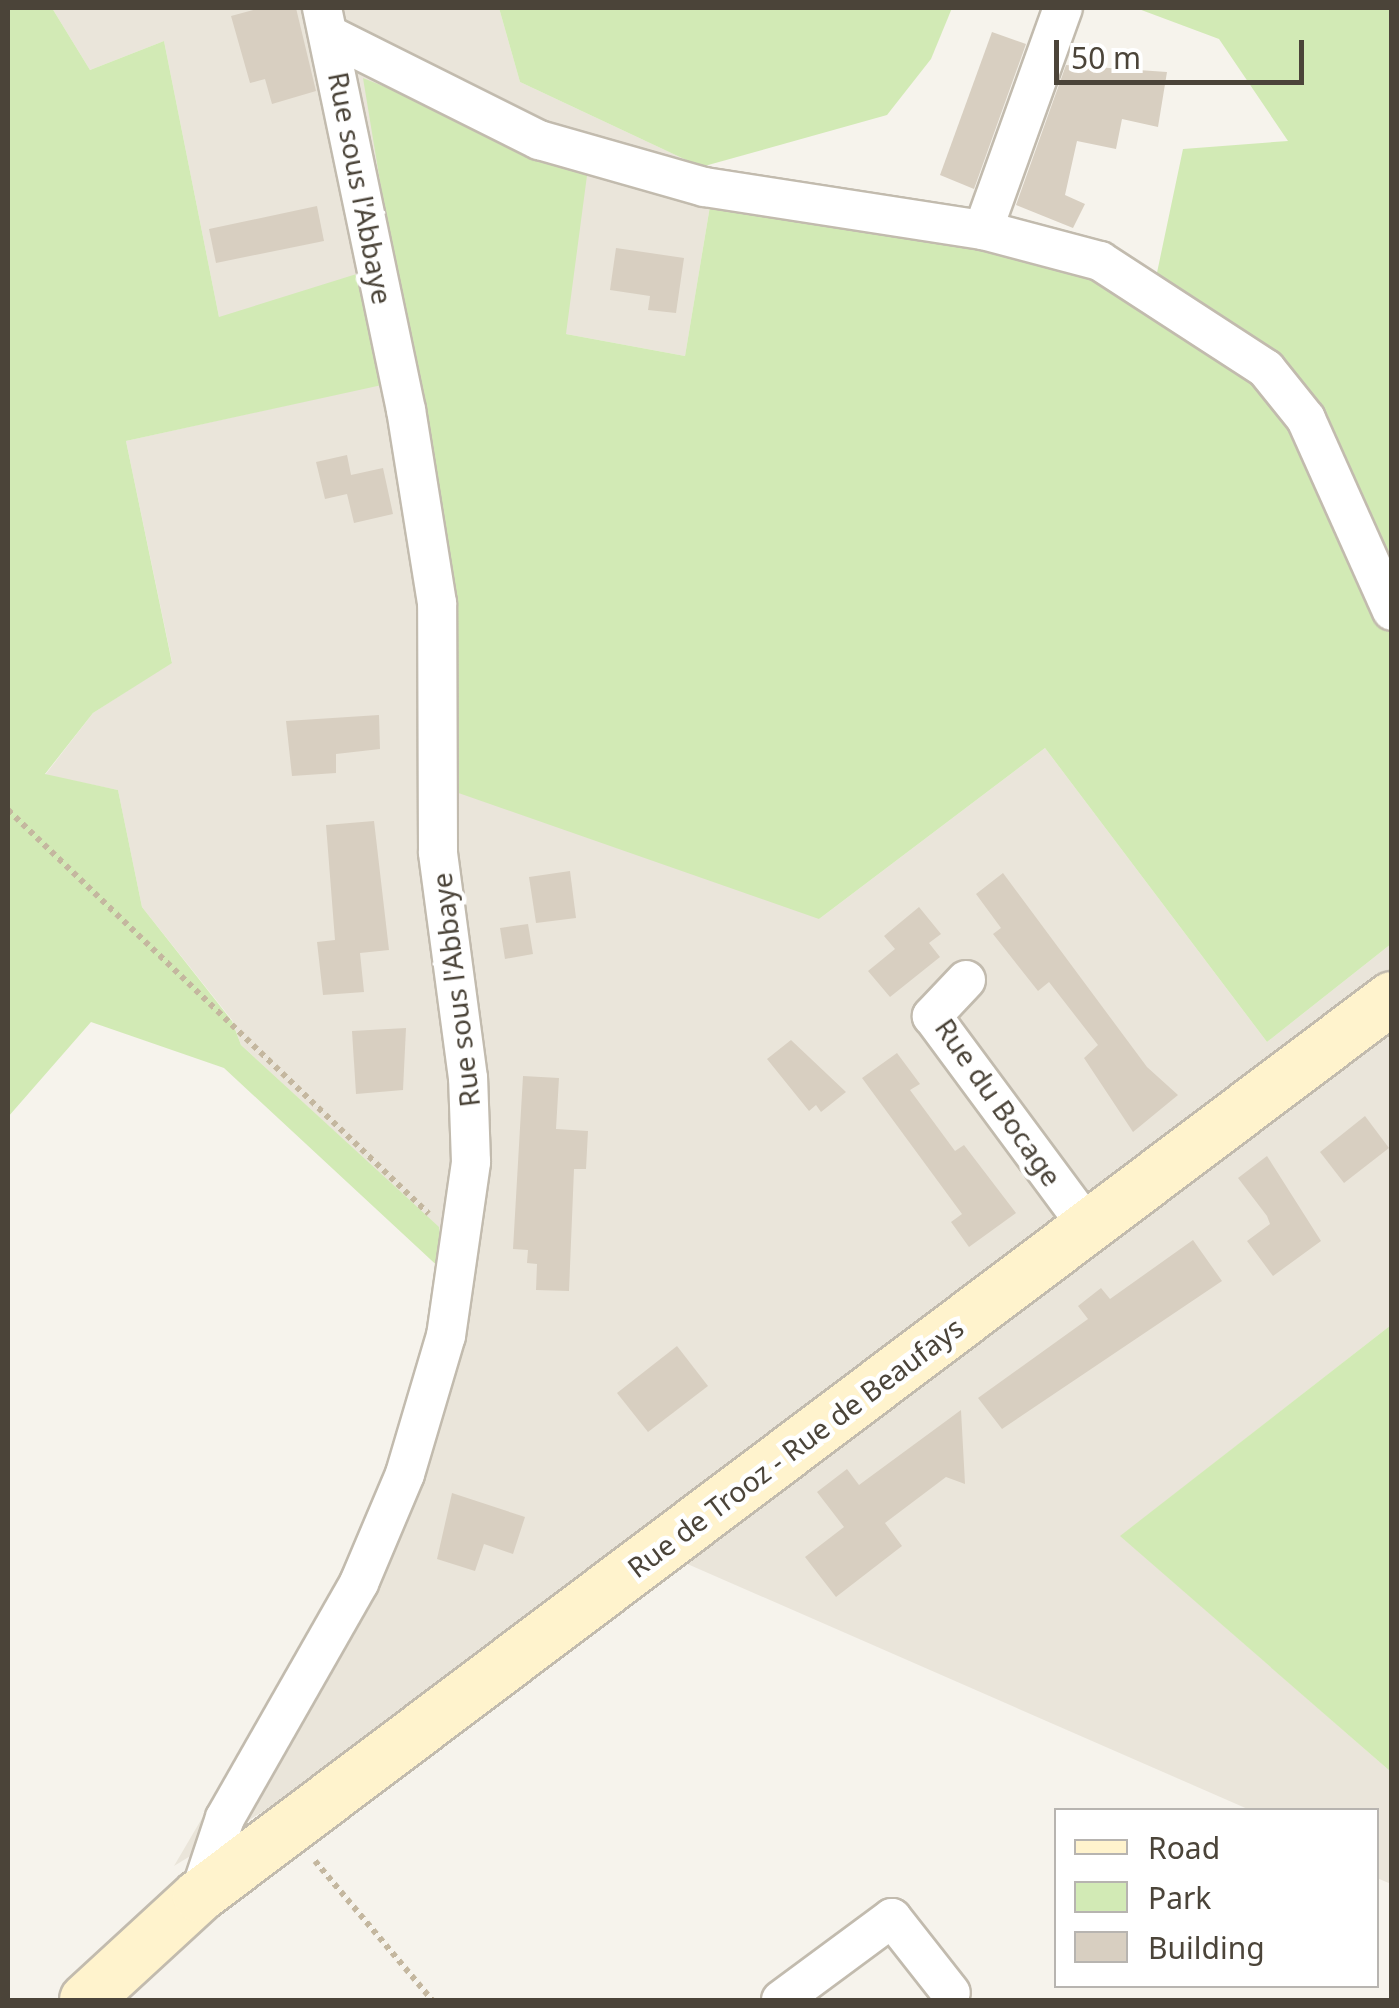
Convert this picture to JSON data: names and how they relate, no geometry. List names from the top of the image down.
{
  "streets": {
    "street": ["Rue sous l'Abbaye", "Rue du Bocage", "Rue de Trooz - Rue de Beaufays"]
  },
  "crossings": [
    ["Rue sous l'Abbaye", "Rue de Trooz - Rue de Beaufays"],
    ["Rue du Bocage", "Rue de Trooz - Rue de Beaufays"]
  ],
  "legend": ["Road", "Park", "Building"],
  "scale_bar": "50 m"
}
